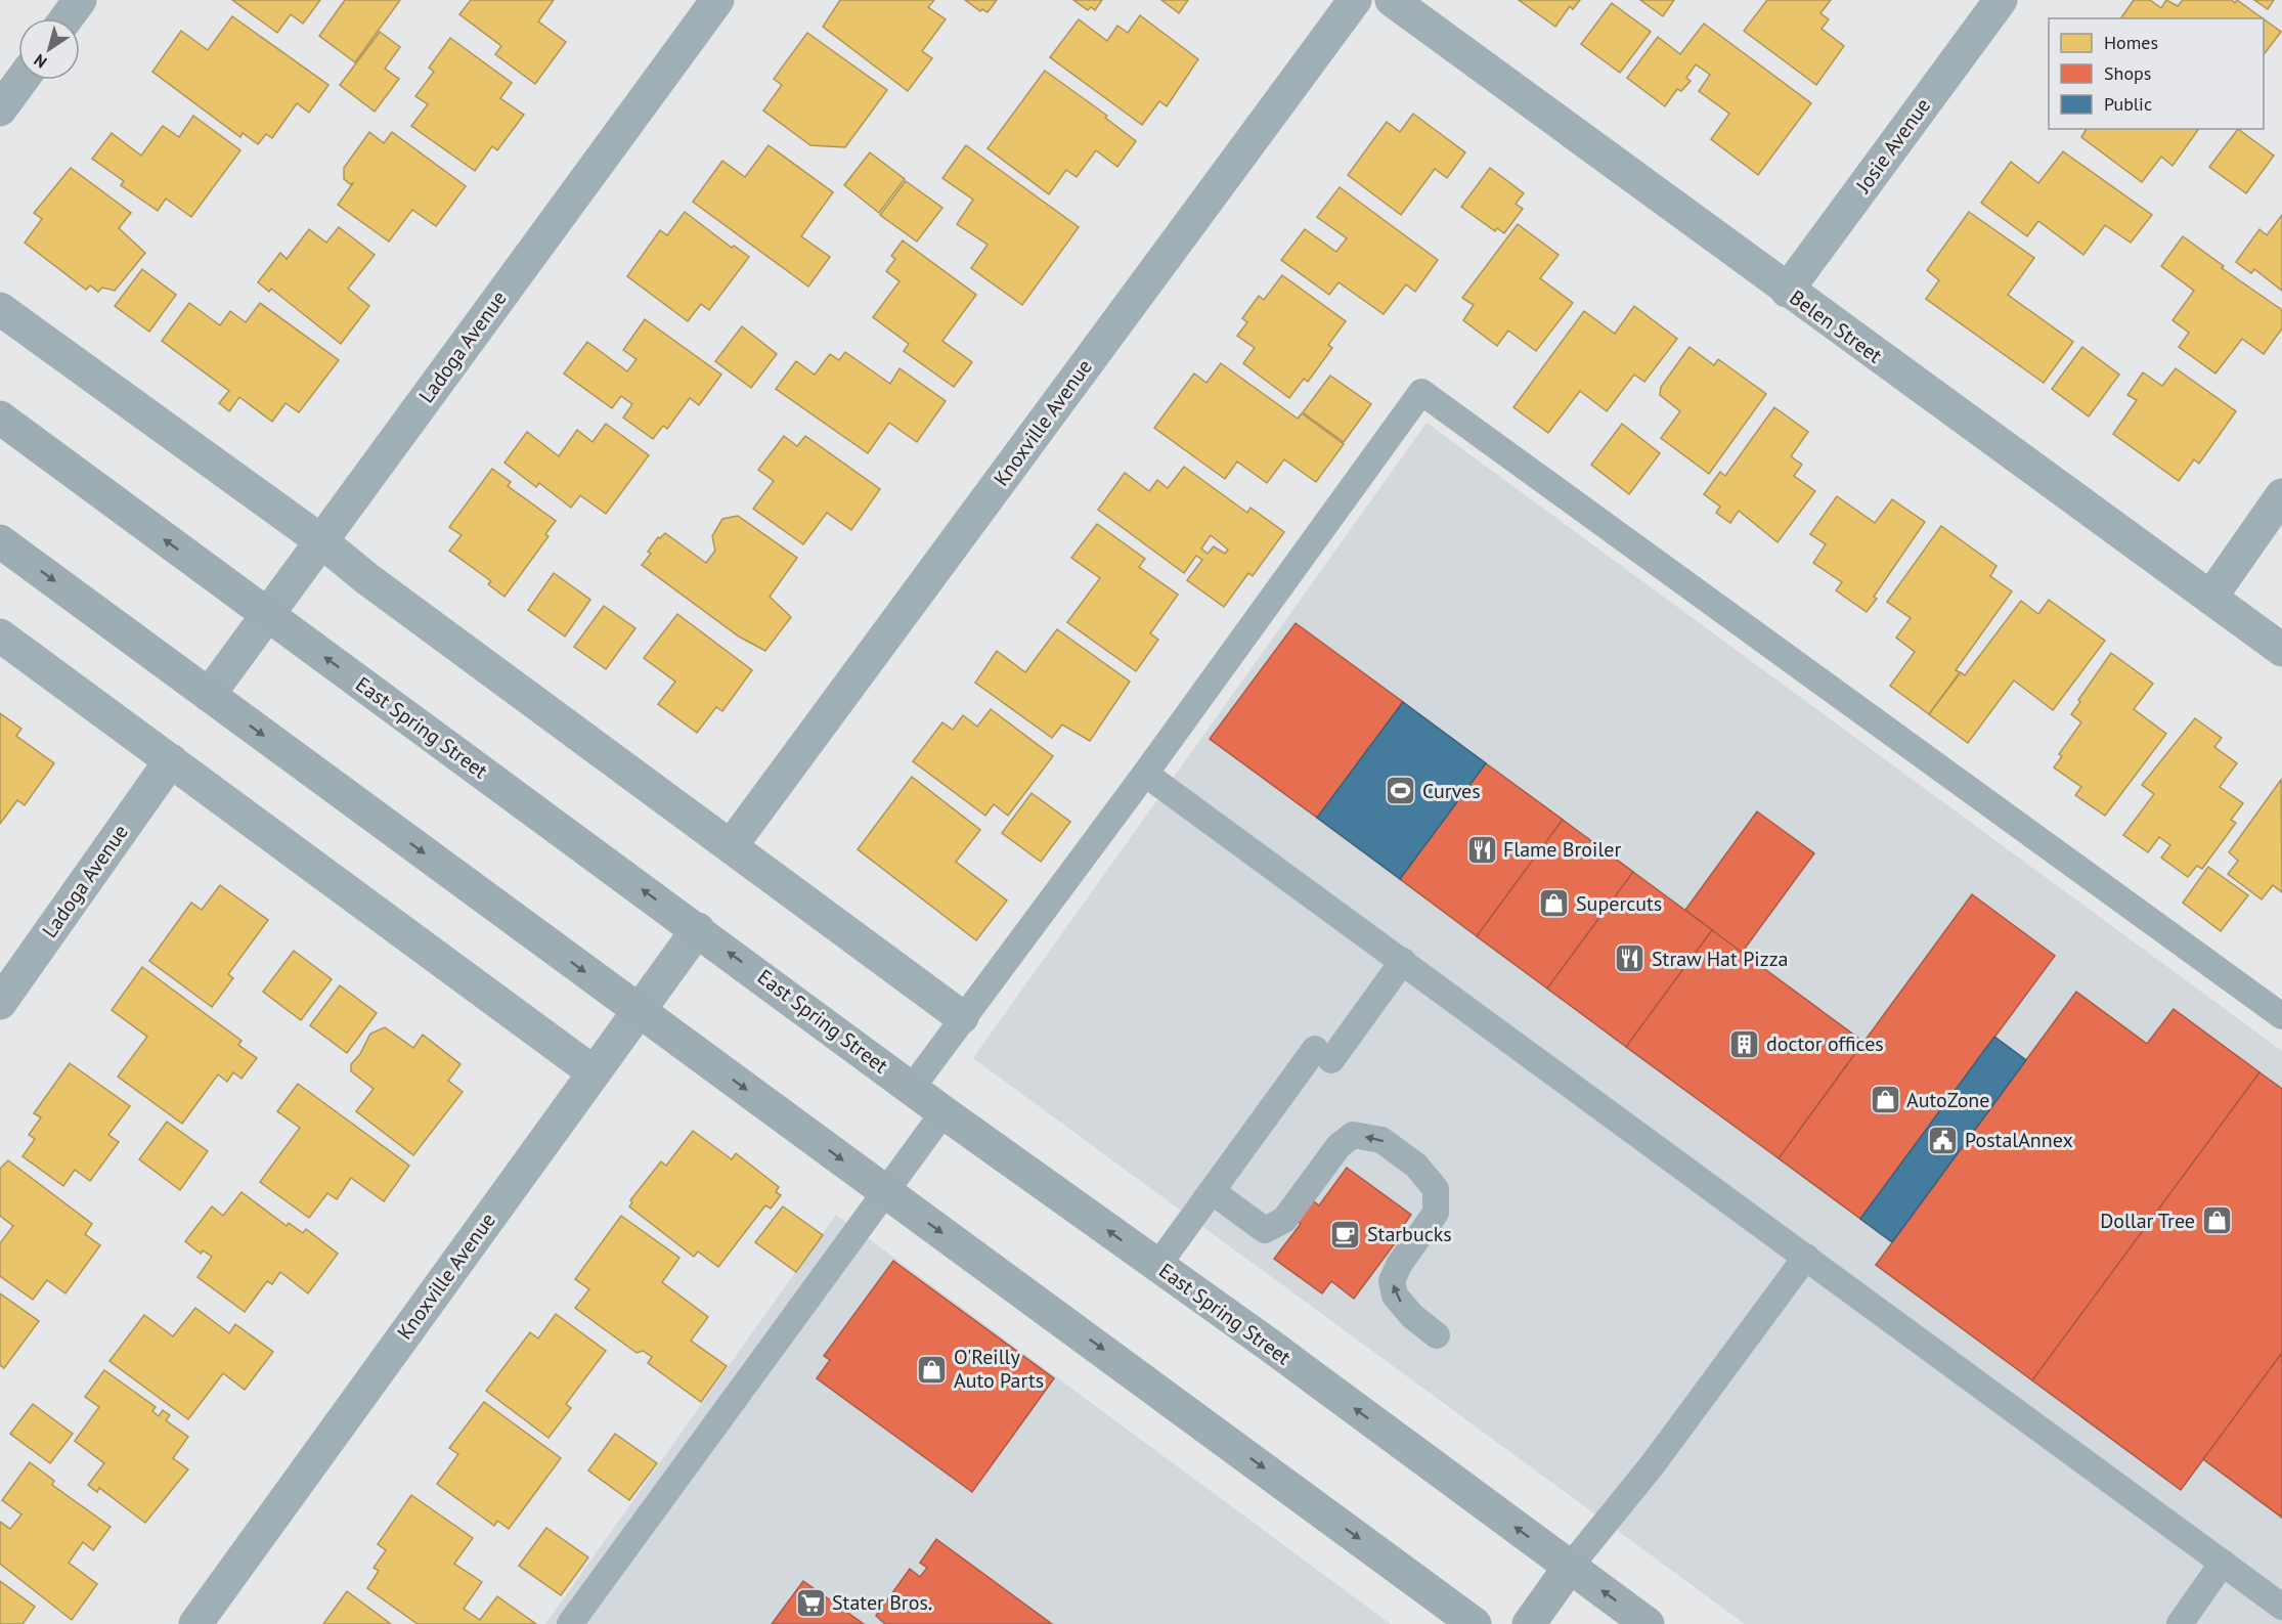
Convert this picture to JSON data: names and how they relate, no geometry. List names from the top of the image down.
{
  "streets": {
    "main road": ["East Spring Street"],
    "street": [
      "Josie Avenue",
      "Belen Street",
      "Ladoga Avenue",
      "Knoxville Avenue"
    ]
  },
  "crossings": [
    ["Josie Avenue", "Belen Street"],
    ["Ladoga Avenue", "East Spring Street"],
    ["Knoxville Avenue", "East Spring Street"]
  ],
  "places": {
    "sports": ["Curves"],
    "restaurant": ["Flame Broiler", "Straw Hat Pizza"],
    "shop": [
      "Supercuts",
      "AutoZone",
      "Dollar Tree",
      "O'Reilly Auto Parts"
    ],
    "building": ["doctor offices"],
    "public building": ["PostalAnnex"],
    "cafe": ["Starbucks"],
    "supermarket": ["Stater Bros."]
  },
  "legend": ["Homes", "Shops", "Public"],
  "north": "bottom left"
}
